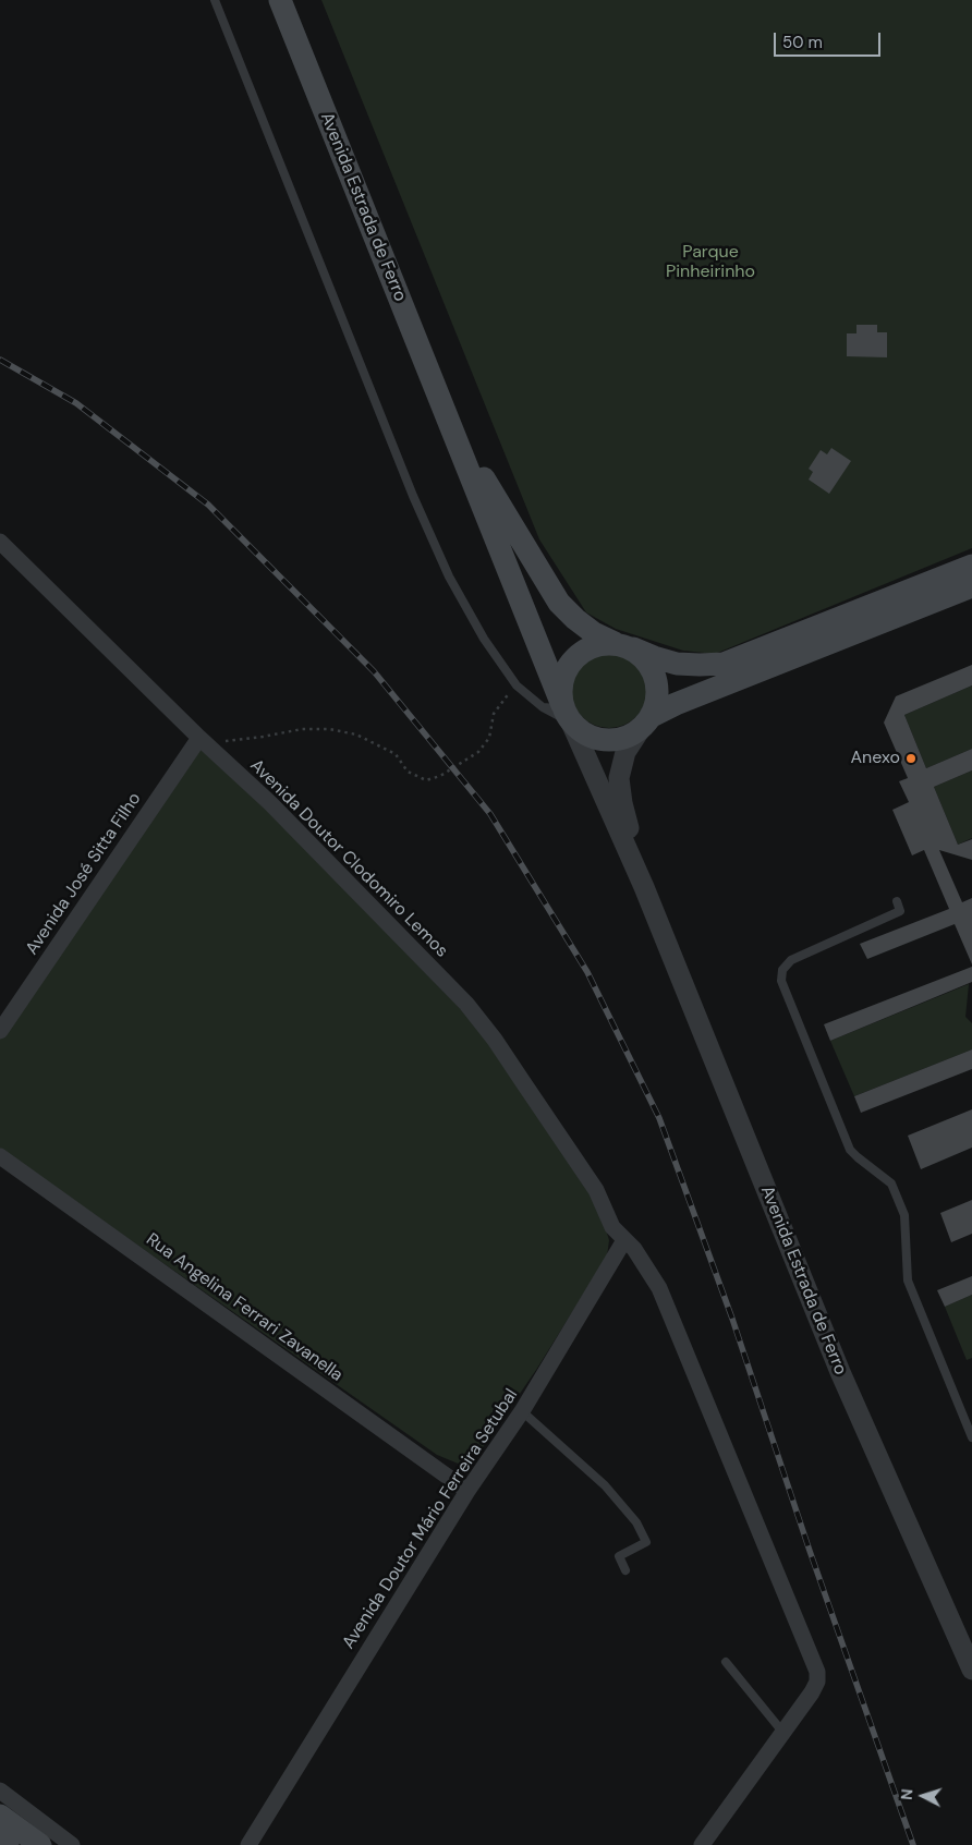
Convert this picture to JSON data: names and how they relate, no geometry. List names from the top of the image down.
{
  "streets": {
    "main road": ["Avenida Estrada de Ferro"],
    "street": [
      "Avenida Doutor Clodomiro Lemos",
      "Avenida José Sitta Filho",
      "Rua Angelina Ferrari Zavanella",
      "Avenida Doutor Mário Ferreira Setubal"
    ]
  },
  "crossings": [
    ["Avenida Doutor Clodomiro Lemos", "Avenida José Sitta Filho"],
    ["Avenida Doutor Clodomiro Lemos", "Avenida Doutor Mário Ferreira Setubal"],
    ["Rua Angelina Ferrari Zavanella", "Avenida Doutor Mário Ferreira Setubal"]
  ],
  "parks": ["Parque Pinheirinho"],
  "places": ["Anexo"],
  "scale_bar": "50 m",
  "north": "left"
}
